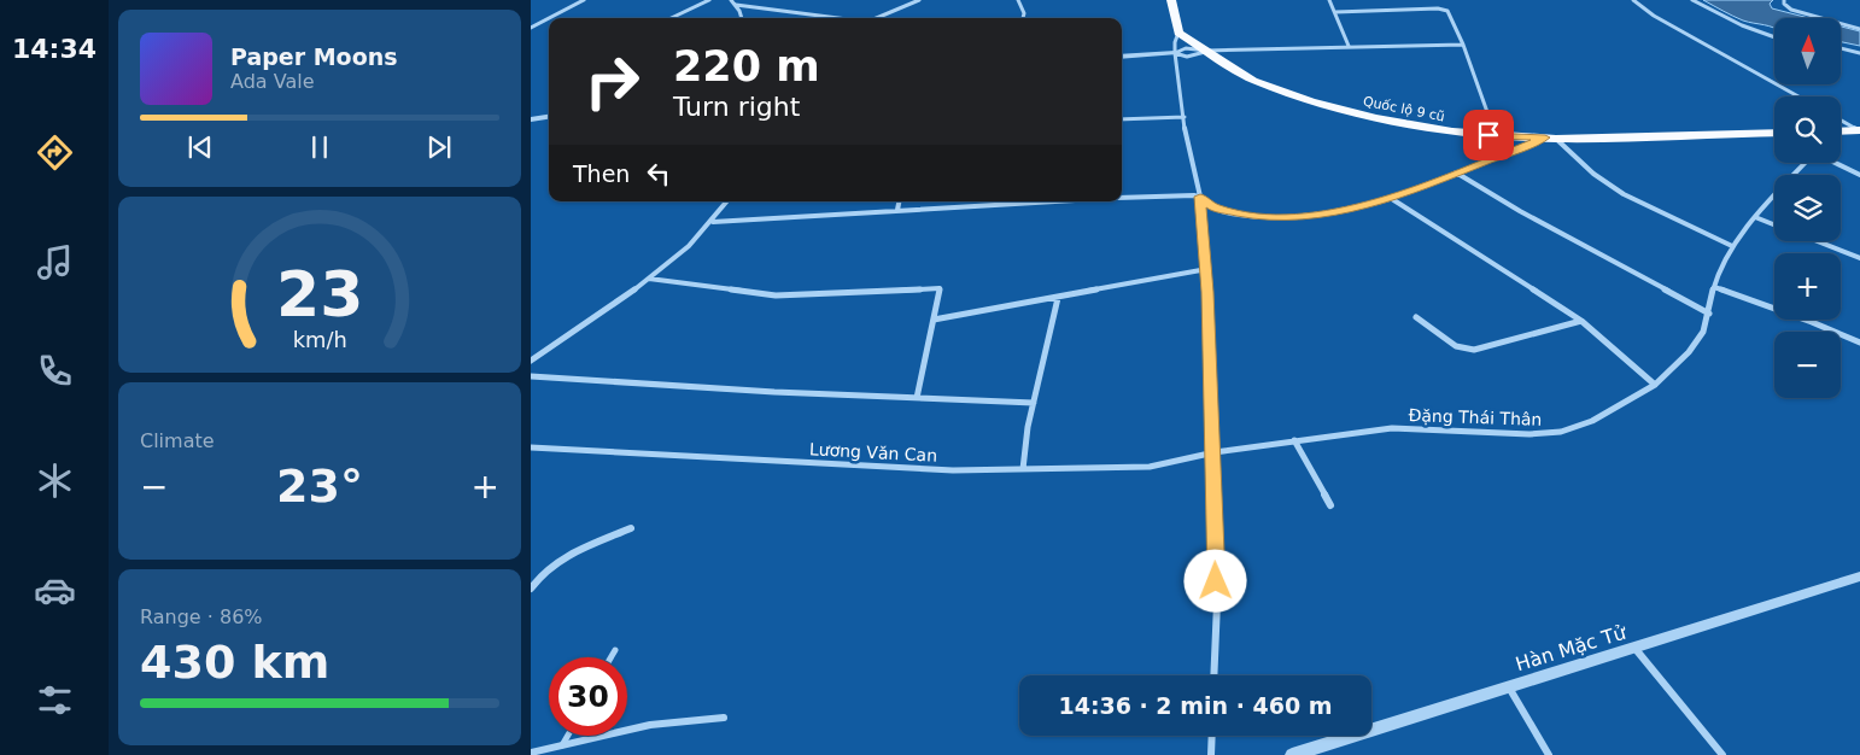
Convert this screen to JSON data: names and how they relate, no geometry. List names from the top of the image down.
{
  "streets": {
    "main road": ["Quốc lộ 9 cũ"],
    "street": ["Đặng Thái Thân", "Lương Văn Can", "Hàn Mặc Tử"]
  },
  "crossings": [
    ["Đặng Thái Thân", "Lương Văn Can"]
  ],
  "north": "top",
  "page": {
    "tabs": "14:34",
    "map_buttons": ["+", "−"],
    "turn": ["220 m", "Turn right"],
    "song": ["Paper Moons", "Ada Vale"],
    "then": "Then",
    "tile": [
      "Climate",
      ["Range · 86%", "430 km"]
    ],
    "heat": ["−", "23°", "+"],
    "limit": "30",
    "trip": "14:36 · 2 min · 460 m",
    "gauge": ["23", "km/h"]
  }
}
